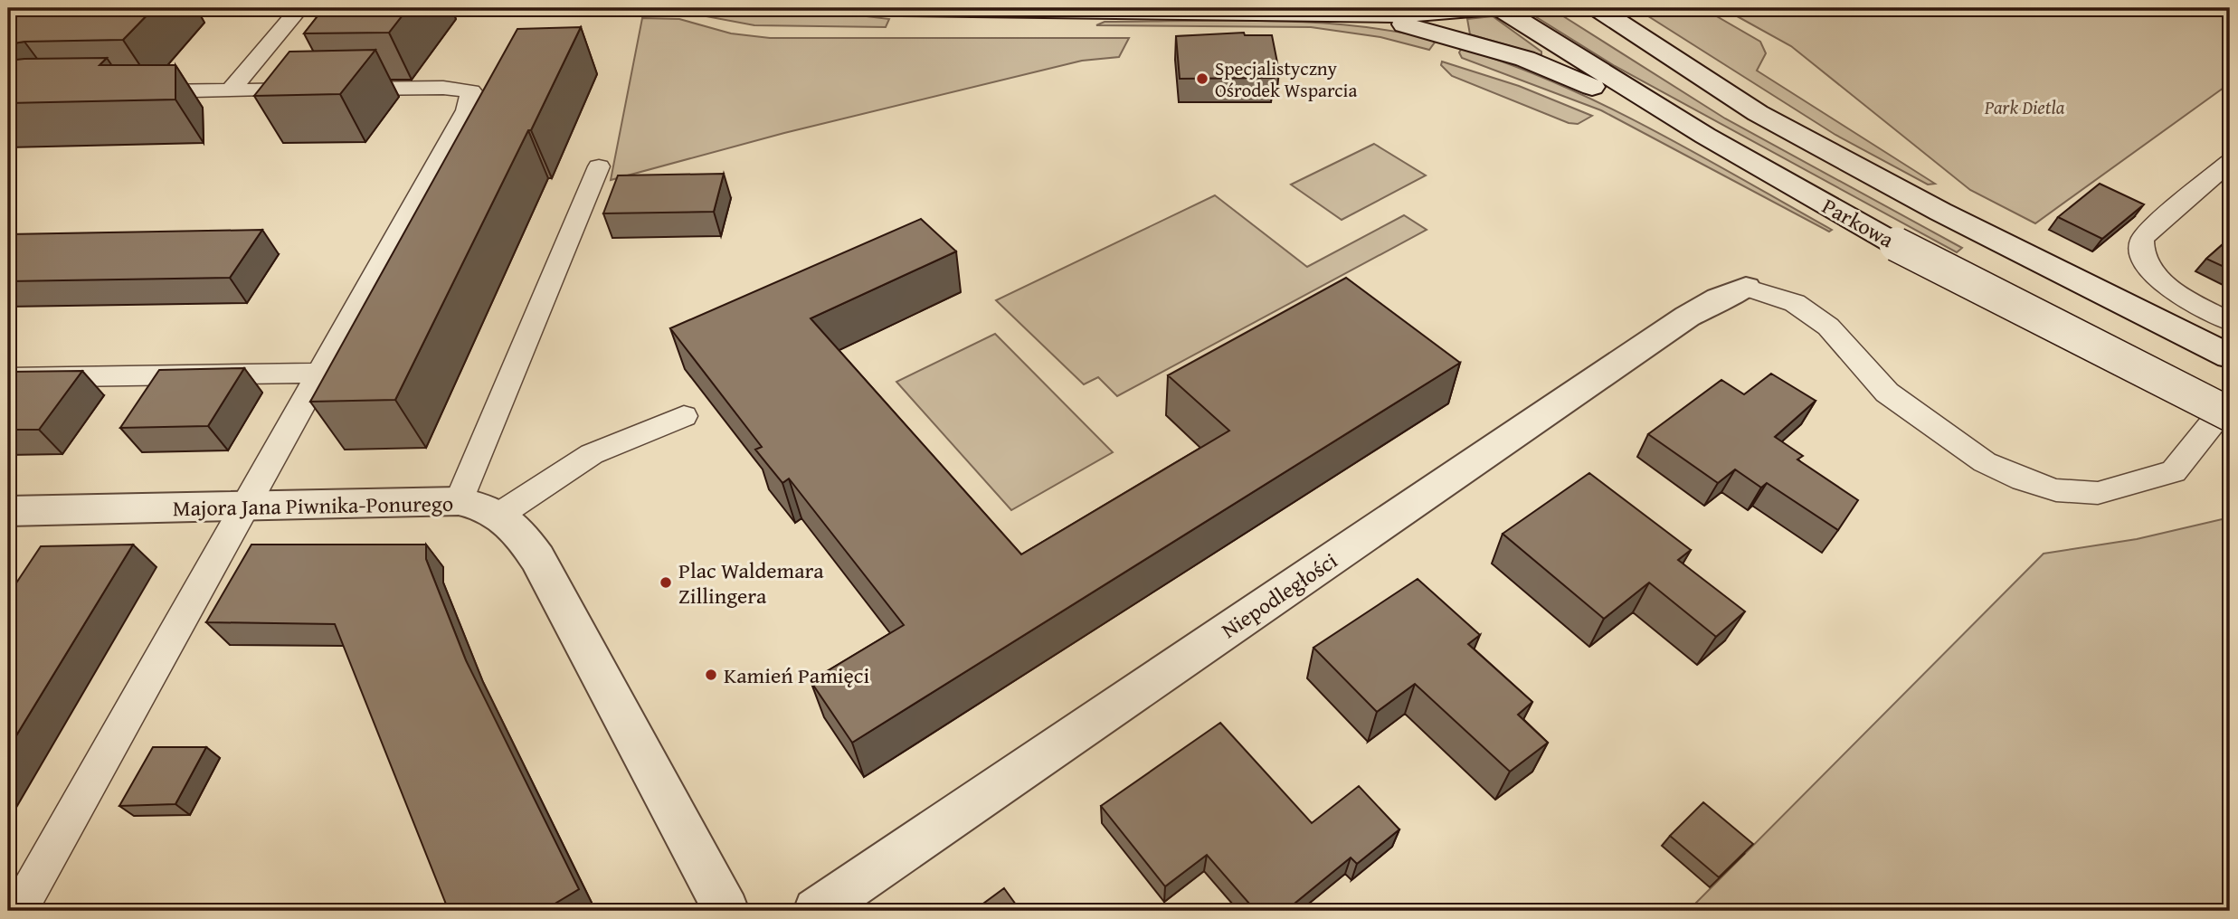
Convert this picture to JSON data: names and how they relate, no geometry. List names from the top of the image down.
{
  "streets": {
    "street": ["Parkowa", "Majora Jana Piwnika-Ponurego", "Niepodległości"]
  },
  "parks": ["Park Dietla"],
  "places": ["Specjalistyczny Ośrodek Wsparcia", "Plac Waldemara Zillingera", "Kamień Pamięci"]
}
